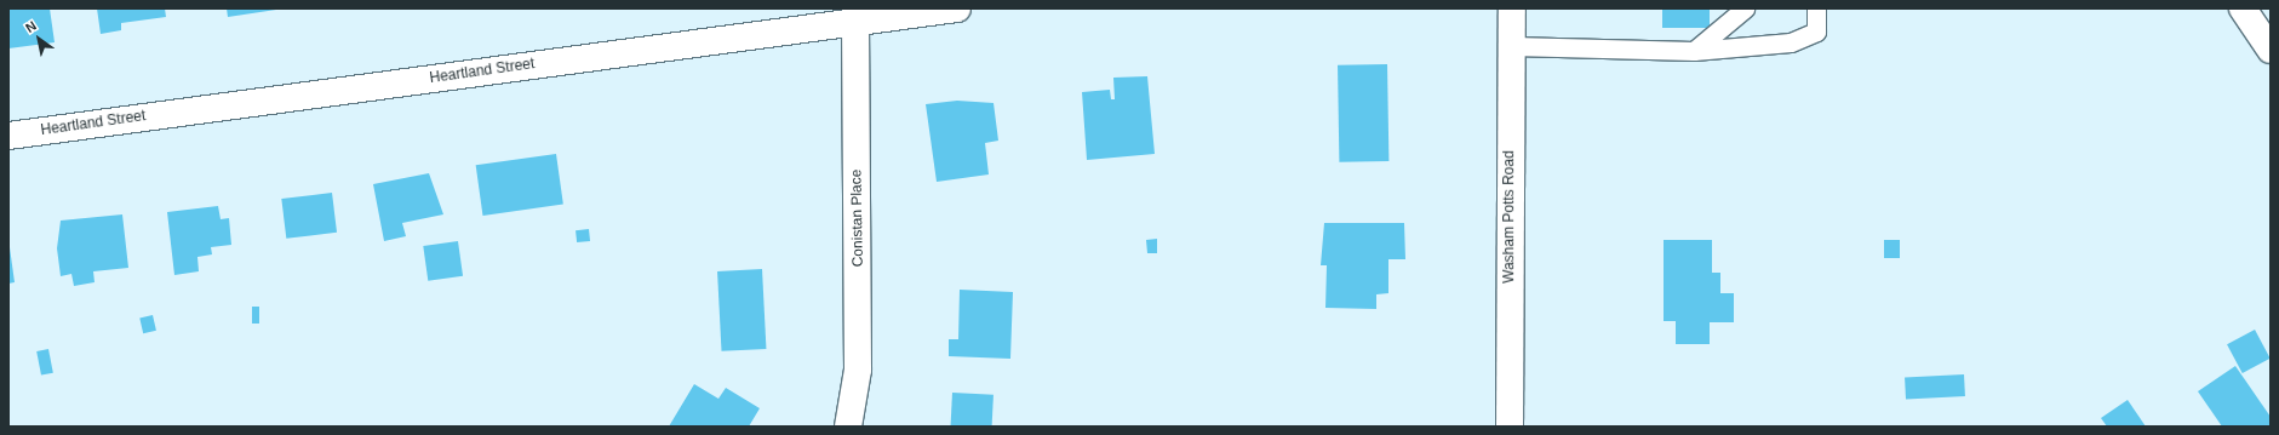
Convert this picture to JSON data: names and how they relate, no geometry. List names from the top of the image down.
{
  "streets": {
    "street": ["Heartland Street", "Washam Potts Road", "Conistan Place"]
  },
  "crossings": [
    ["Heartland Street", "Conistan Place"]
  ],
  "north": "top left"
}
